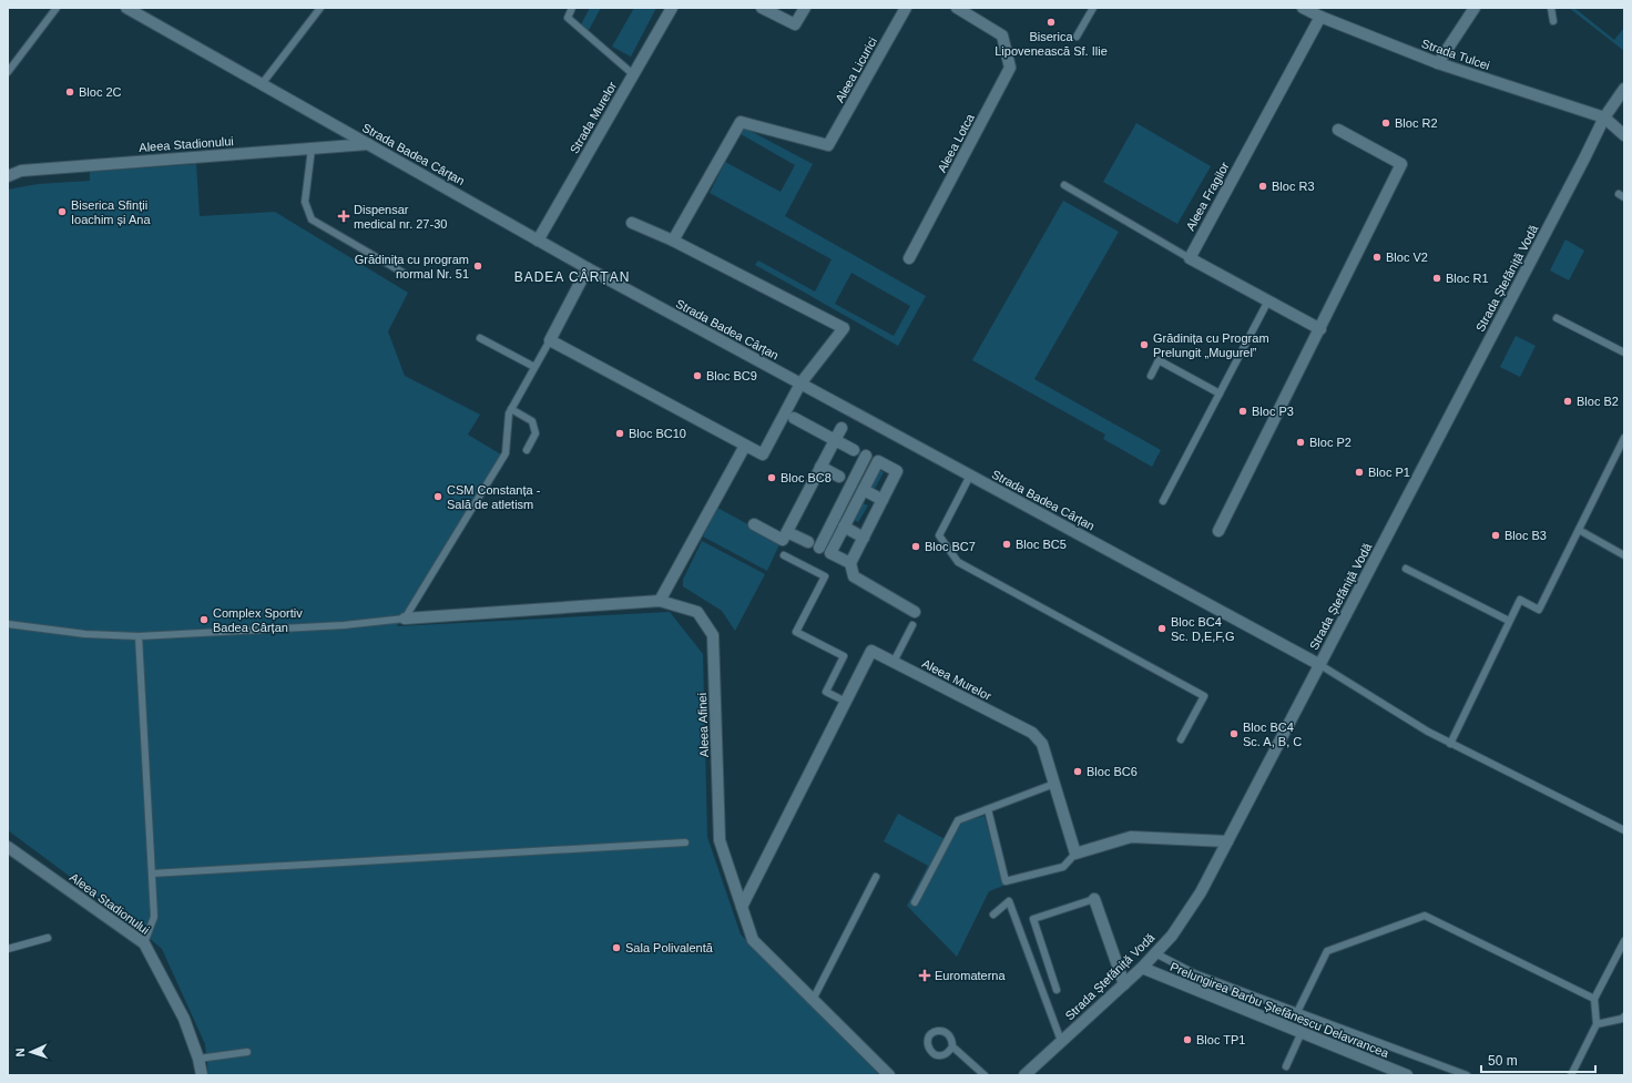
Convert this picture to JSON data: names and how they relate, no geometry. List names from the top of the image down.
{
  "streets": {
    "street": [
      "Strada Tulcei",
      "Aleea Licurici",
      "Strada Murelor",
      "Aleea Lotca",
      "Aleea Stadionului",
      "Strada Badea Cârțan",
      "Aleea Fragilor",
      "Strada Ștefăniță Vodă",
      "Aleea Murelor",
      "Aleea Afinei",
      "Prelungirea Barbu Ștefănescu Delavrancea"
    ]
  },
  "crossings": [
    ["Strada Tulcei", "Aleea Fragilor"],
    ["Strada Tulcei", "Strada Ștefăniță Vodă"],
    ["Strada Murelor", "Strada Badea Cârțan"],
    ["Aleea Stadionului", "Strada Badea Cârțan"],
    ["Strada Badea Cârțan", "Strada Ștefăniță Vodă"],
    ["Strada Ștefăniță Vodă", "Prelungirea Barbu Ștefănescu Delavrancea"],
    ["Aleea Murelor", "Aleea Afinei"]
  ],
  "districts": ["BADEA CÂRȚAN"],
  "places": {
    "other": [
      "Biserica Lipovenească Sf. Ilie",
      "Bloc 2C",
      "Bloc R2",
      "Bloc R3",
      "Biserica Sfinții Ioachim și Ana",
      "Bloc V2",
      "Grădinița cu program normal Nr. 51",
      "Bloc R1",
      "Grădinița cu Program Prelungit „Mugurel”",
      "Bloc BC9",
      "Bloc B2",
      "Bloc P3",
      "Bloc BC10",
      "Bloc P2",
      "Bloc P1",
      "Bloc BC8",
      "CSM Constanța - Sală de atletism",
      "Bloc B3",
      "Bloc BC5",
      "Bloc BC7",
      "Complex Sportiv Badea Cârțan",
      "Bloc BC4 Sc. D,E,F,G",
      "Bloc BC4 Sc. A, B, C",
      "Bloc BC6",
      "Sala Polivalentă",
      "Bloc TP1"
    ],
    "health": ["Dispensar medical nr. 27-30", "Euromaterna"]
  },
  "scale_bar": "50 m",
  "north": "left"
}
